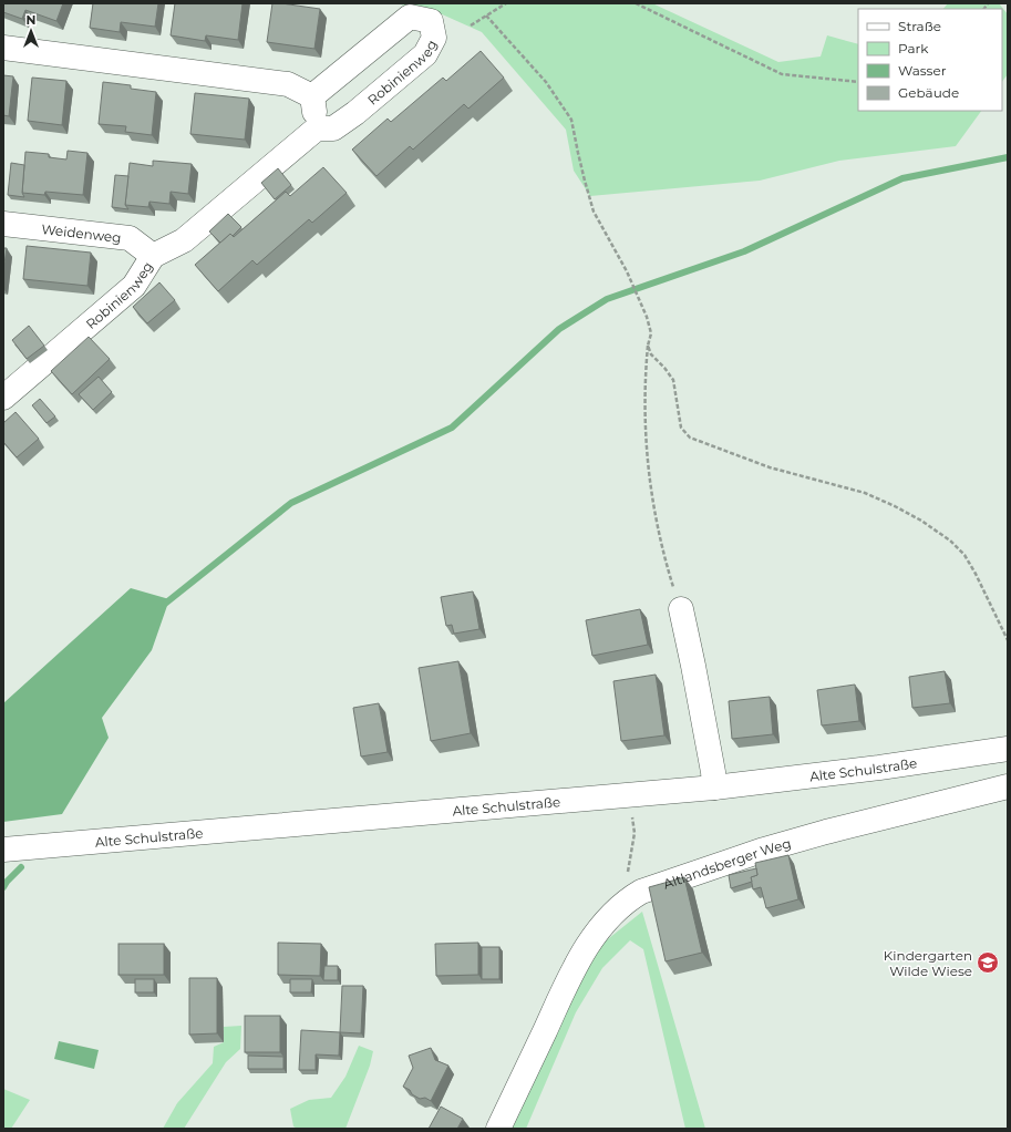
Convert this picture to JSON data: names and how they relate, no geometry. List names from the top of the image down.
{
  "streets": {
    "street": [
      "Robinienweg",
      "Weidenweg",
      "Alte Schulstraße",
      "Altlandsberger Weg"
    ]
  },
  "crossings": [
    ["Robinienweg", "Weidenweg"]
  ],
  "places": {
    "school or university": ["Kindergarten Wilde Wiese"]
  },
  "legend": [
    "Straße",
    "Park",
    "Wasser",
    "Gebäude"
  ],
  "north": "top"
}
